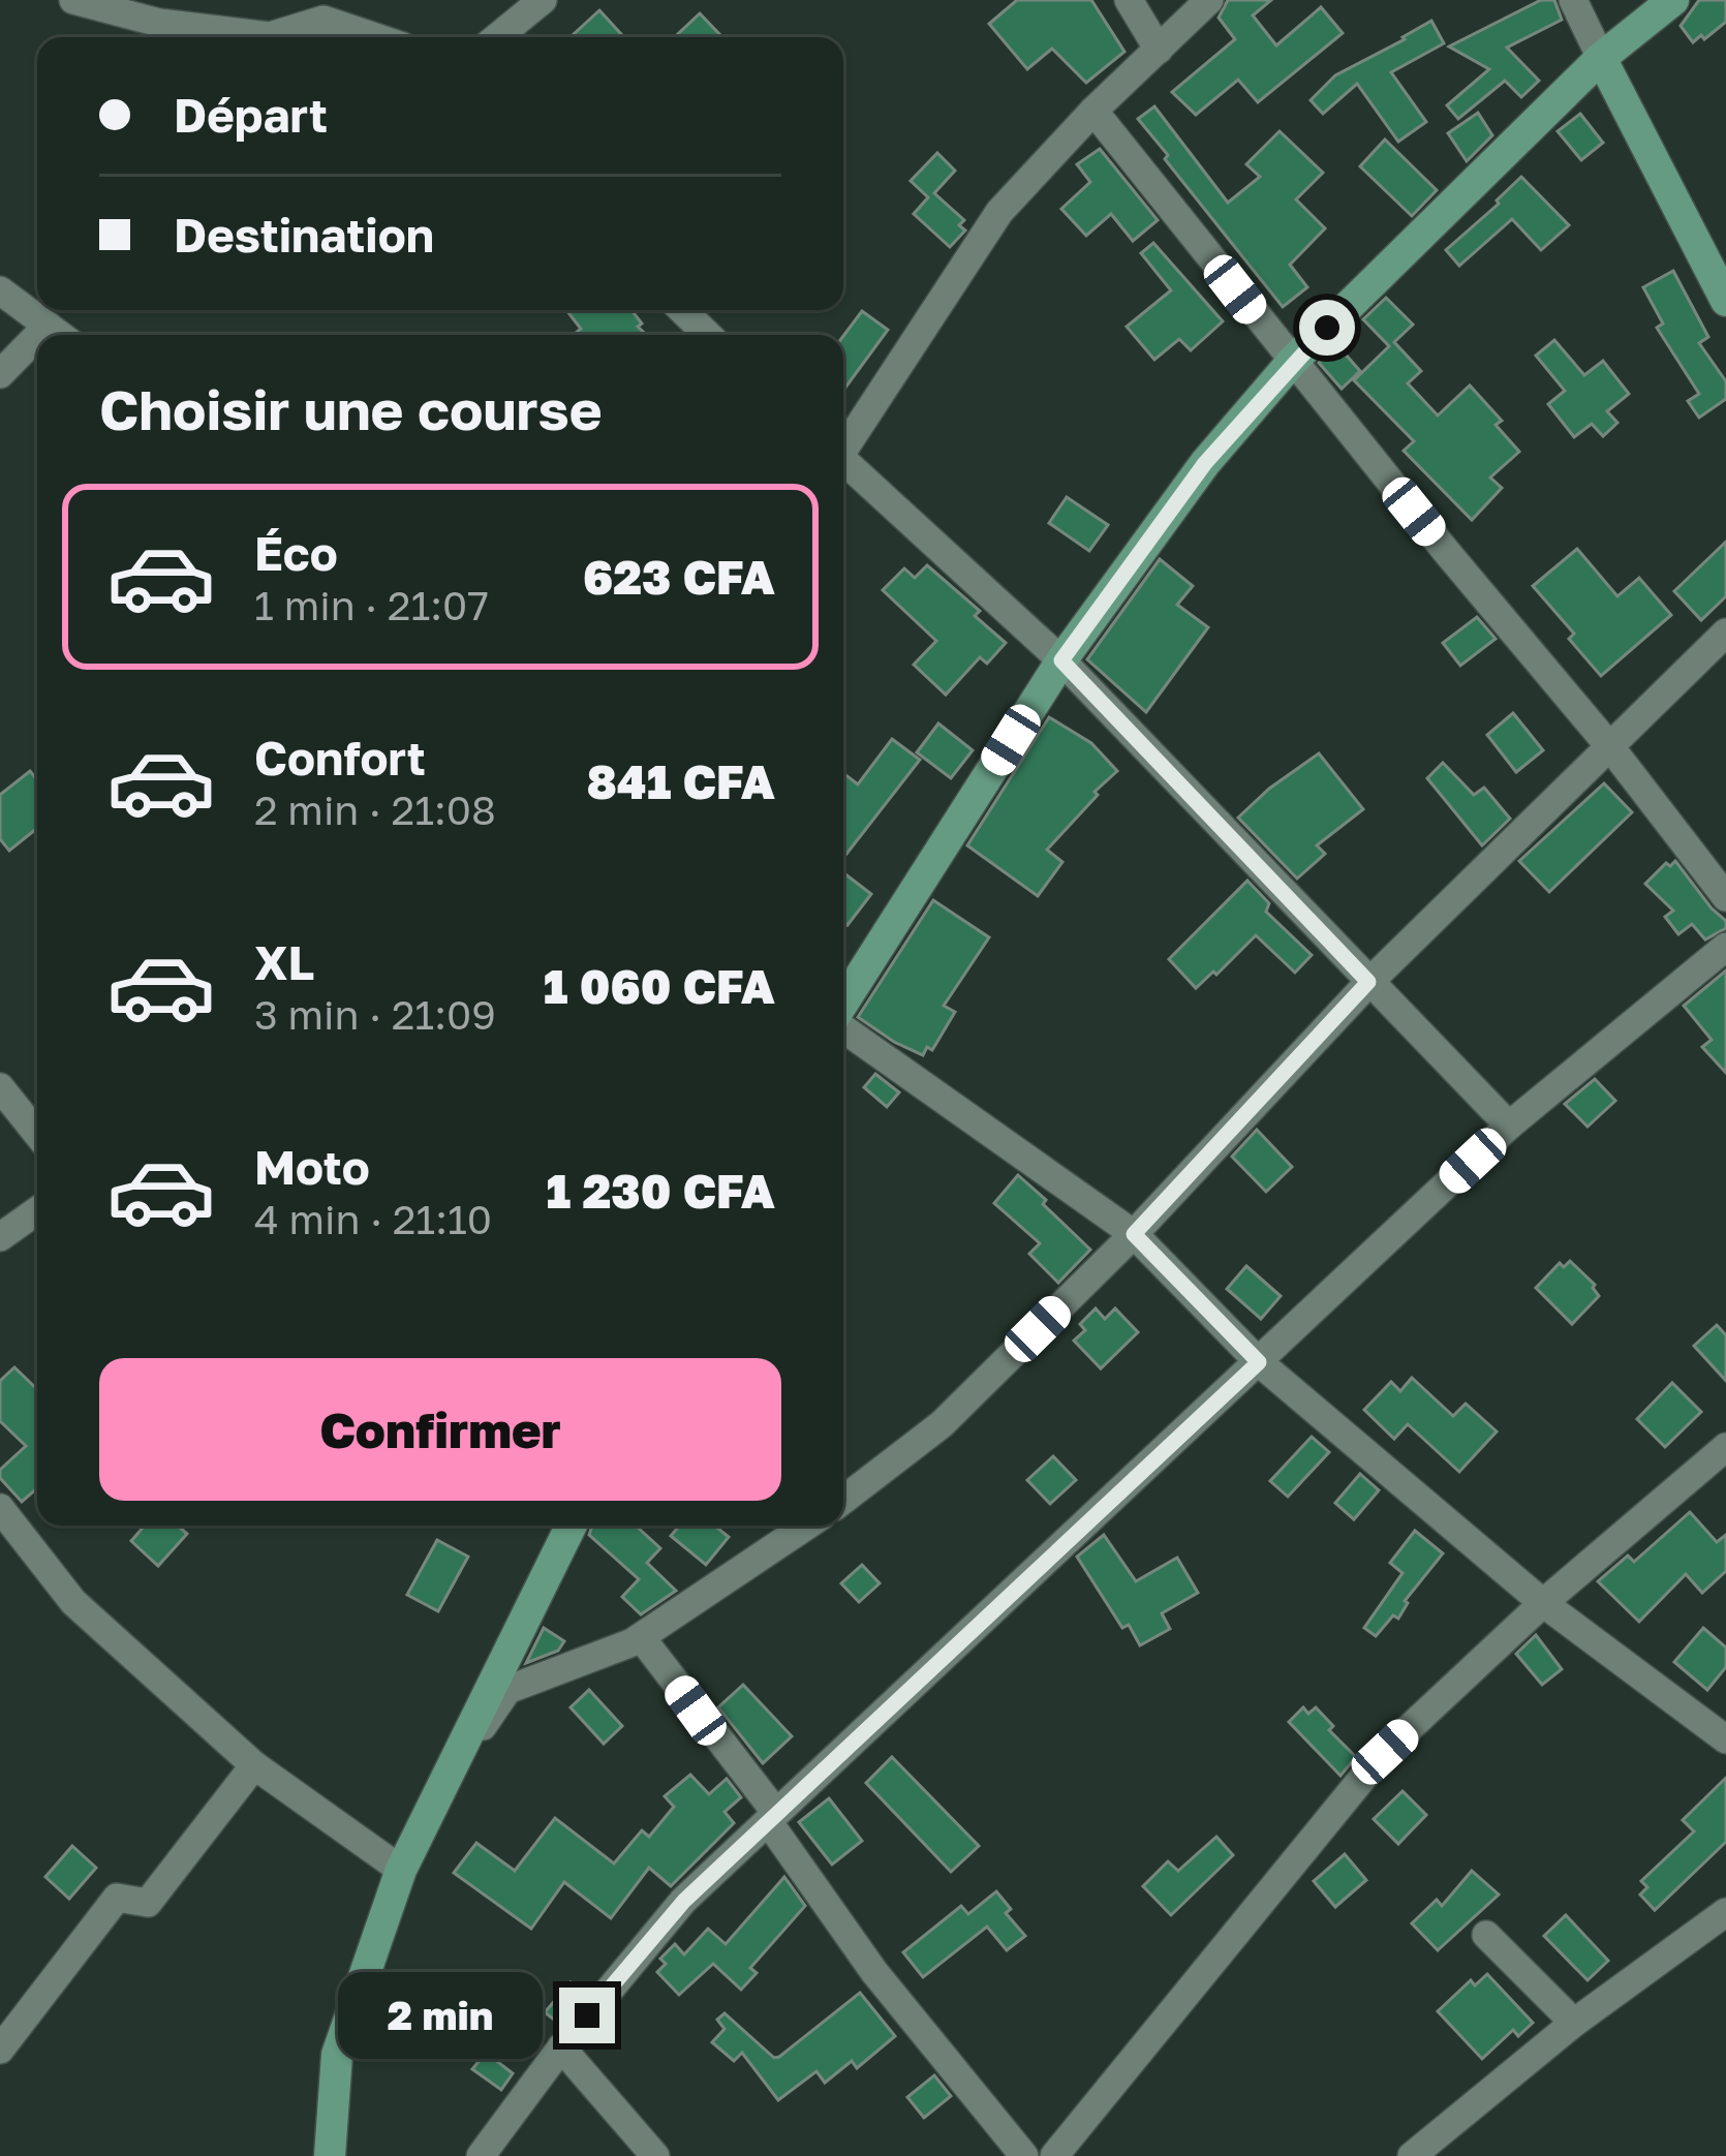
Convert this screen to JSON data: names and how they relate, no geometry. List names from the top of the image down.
{
  "page": {
    "banner": ["Départ", "Destination"],
    "heading": "Choisir une course",
    "list": [
      {
        "name": "Éco",
        "note": "1 min · 21:07",
        "value": "623 CFA"
      },
      {
        "name": "Confort",
        "note": "2 min · 21:08",
        "value": "841 CFA"
      },
      {
        "name": "XL",
        "note": "3 min · 21:09",
        "value": "1 060 CFA"
      },
      {
        "name": "Moto",
        "note": "4 min · 21:10",
        "value": "1 230 CFA"
      }
    ],
    "buttons": "Confirmer",
    "bubble": "2 min"
  }
}
